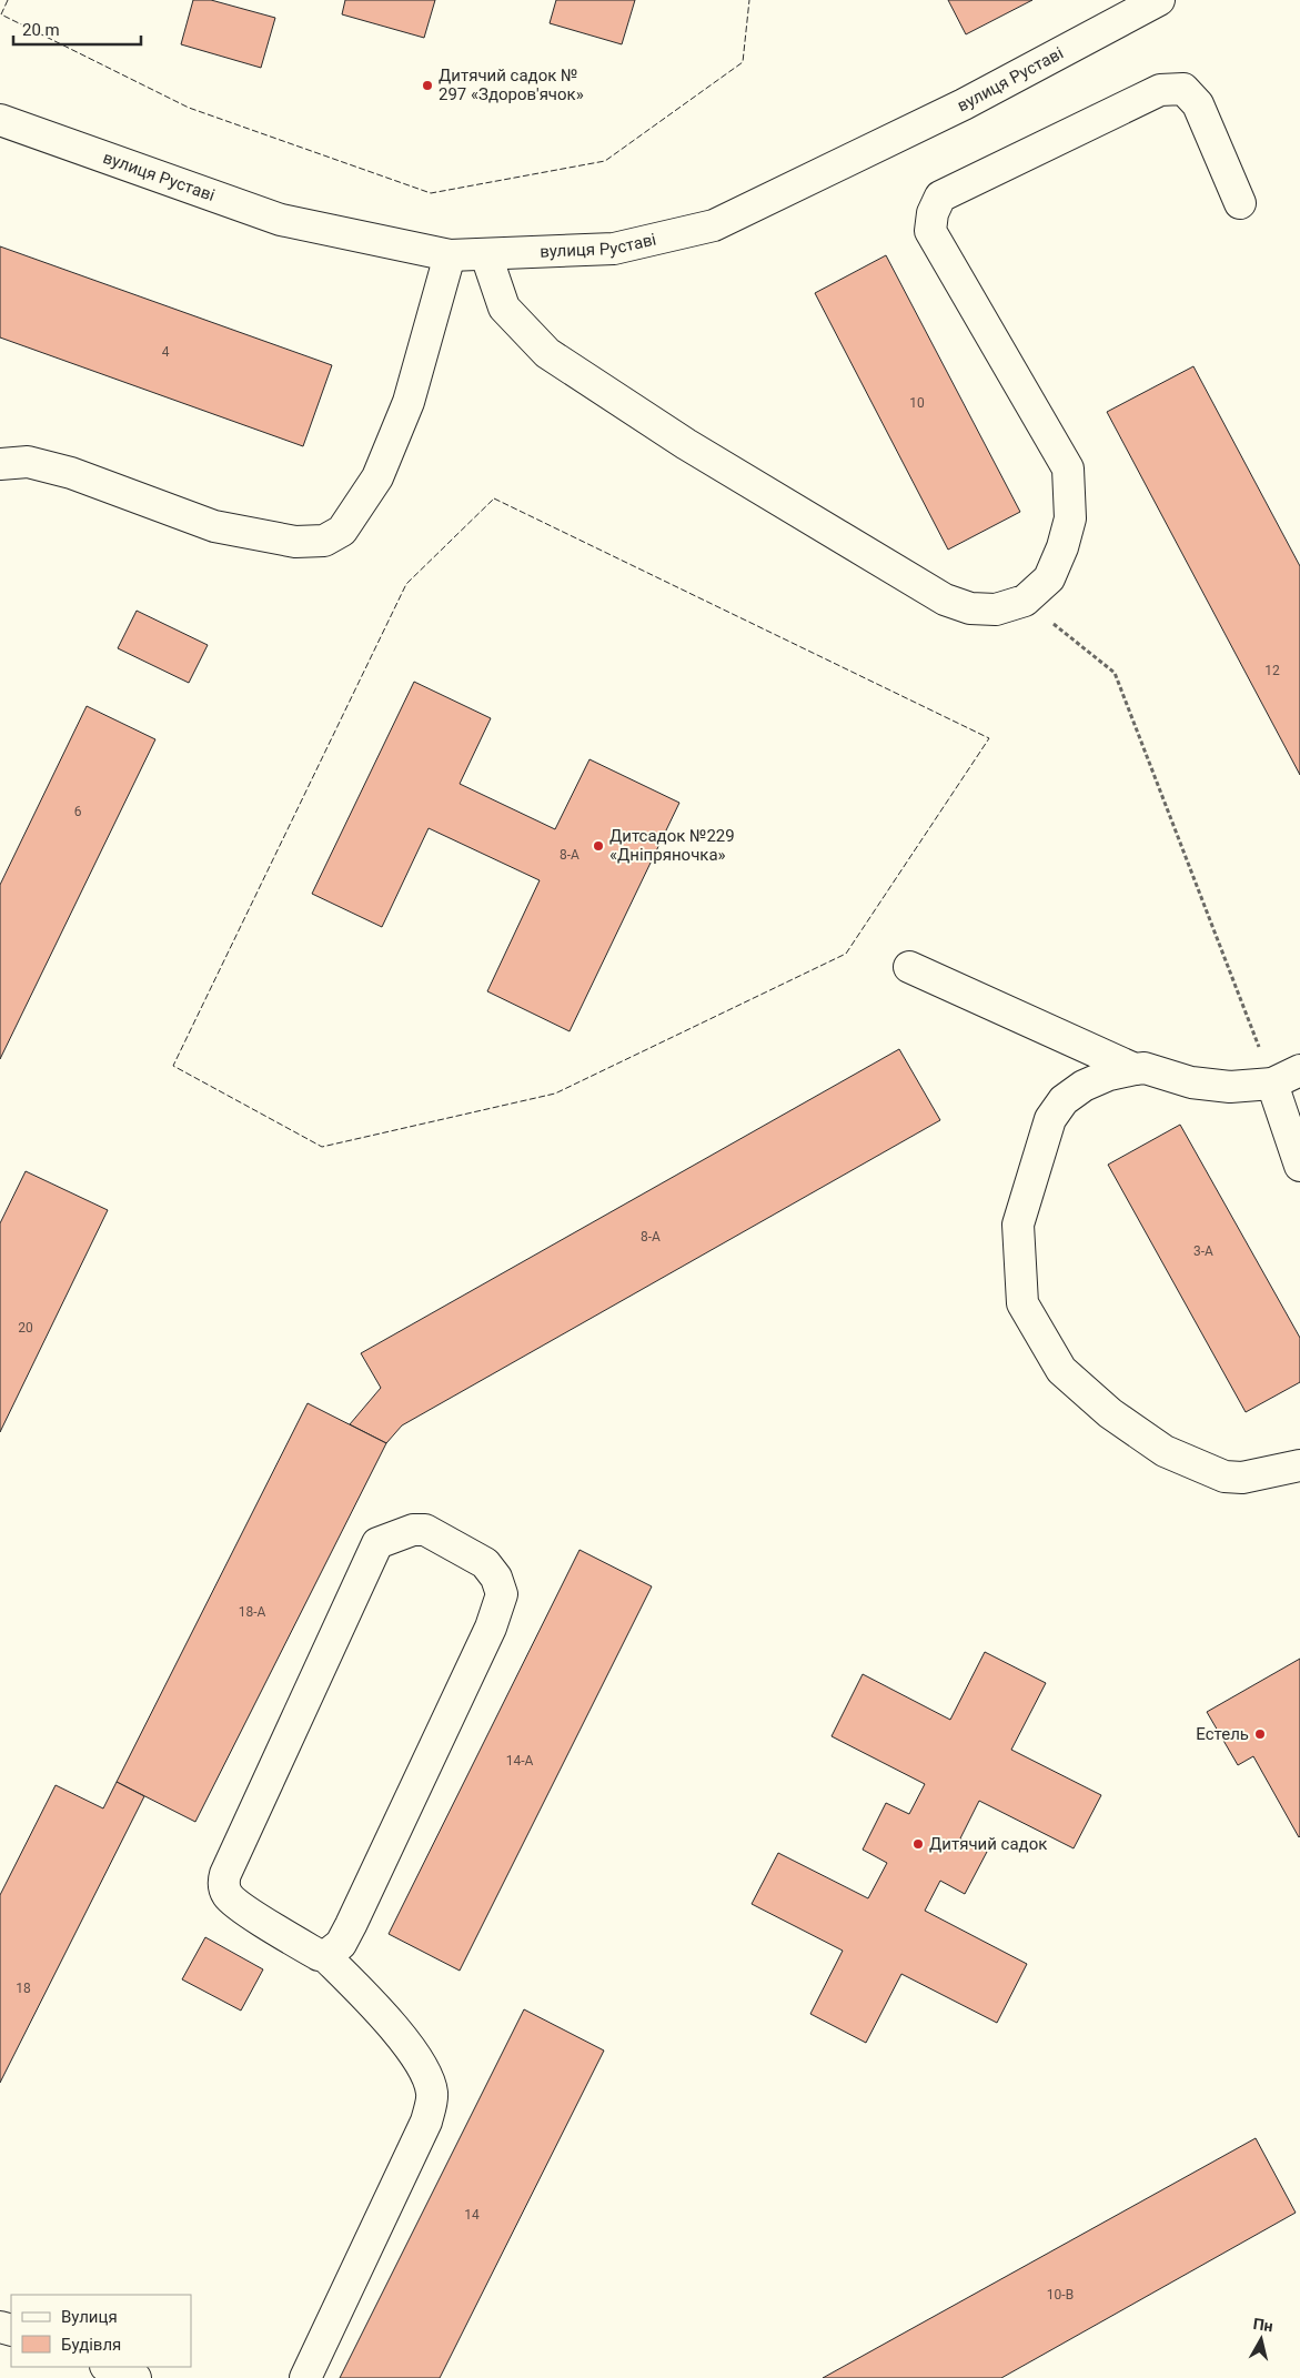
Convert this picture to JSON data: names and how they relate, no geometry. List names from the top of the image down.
{
  "streets": {
    "street": ["вулиця Руставі"]
  },
  "places": [
    "Дитячий садок № 297 «Здоров'ячок»",
    "Дитсадок №229 «Дніпряночка»",
    "Естель",
    "Дитячий садок"
  ],
  "house_numbers": [
    "4",
    "10",
    "12",
    "6",
    "8-А",
    "8-А",
    "3-А",
    "20",
    "18-А",
    "14-А",
    "18",
    "14",
    "10-В"
  ],
  "legend": ["Вулиця", "Будівля"],
  "scale_bar": "20 m",
  "north": "top"
}
